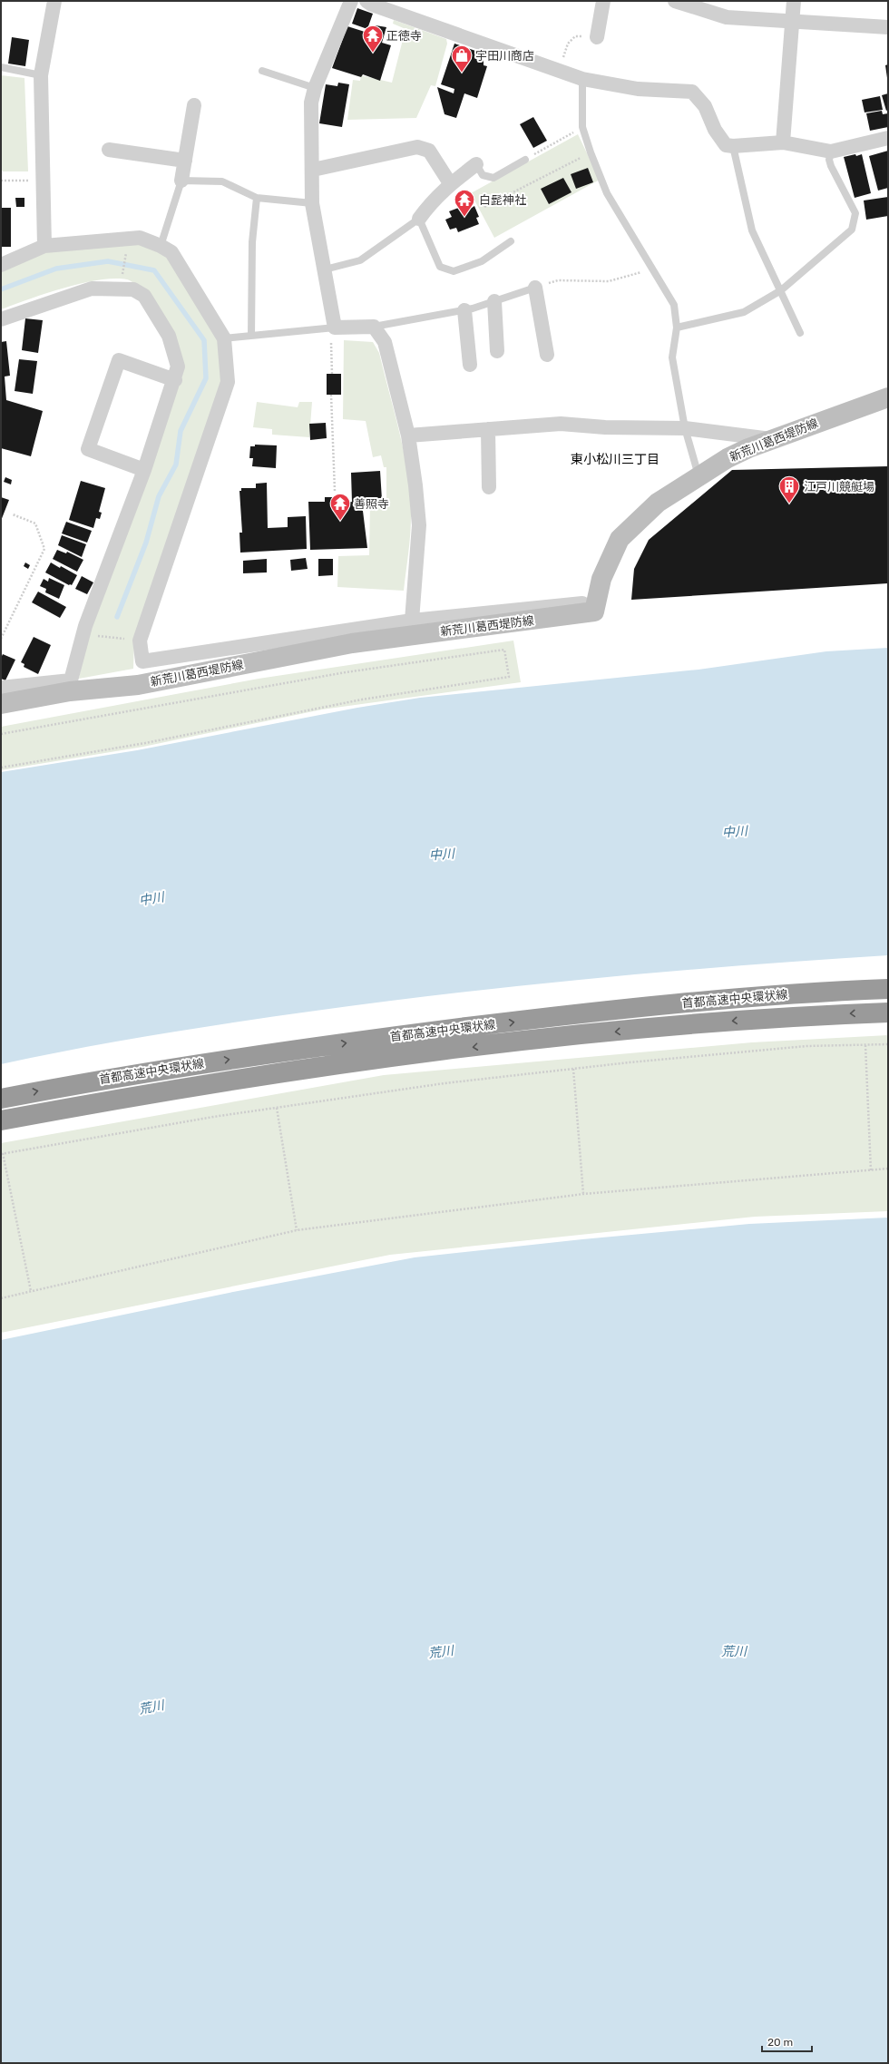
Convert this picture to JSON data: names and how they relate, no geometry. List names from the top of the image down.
{
  "streets": {
    "highway": ["首都高速中央環状線"],
    "main road": ["新荒川葛西堤防線"]
  },
  "districts": ["東小松川三丁目"],
  "water": ["中川", "荒川"],
  "places": {
    "temple": ["正徳寺", "白髭神社", "善照寺"],
    "shop": ["宇田川商店"],
    "building": ["江戸川競艇場"]
  },
  "scale_bar": "20 m"
}
